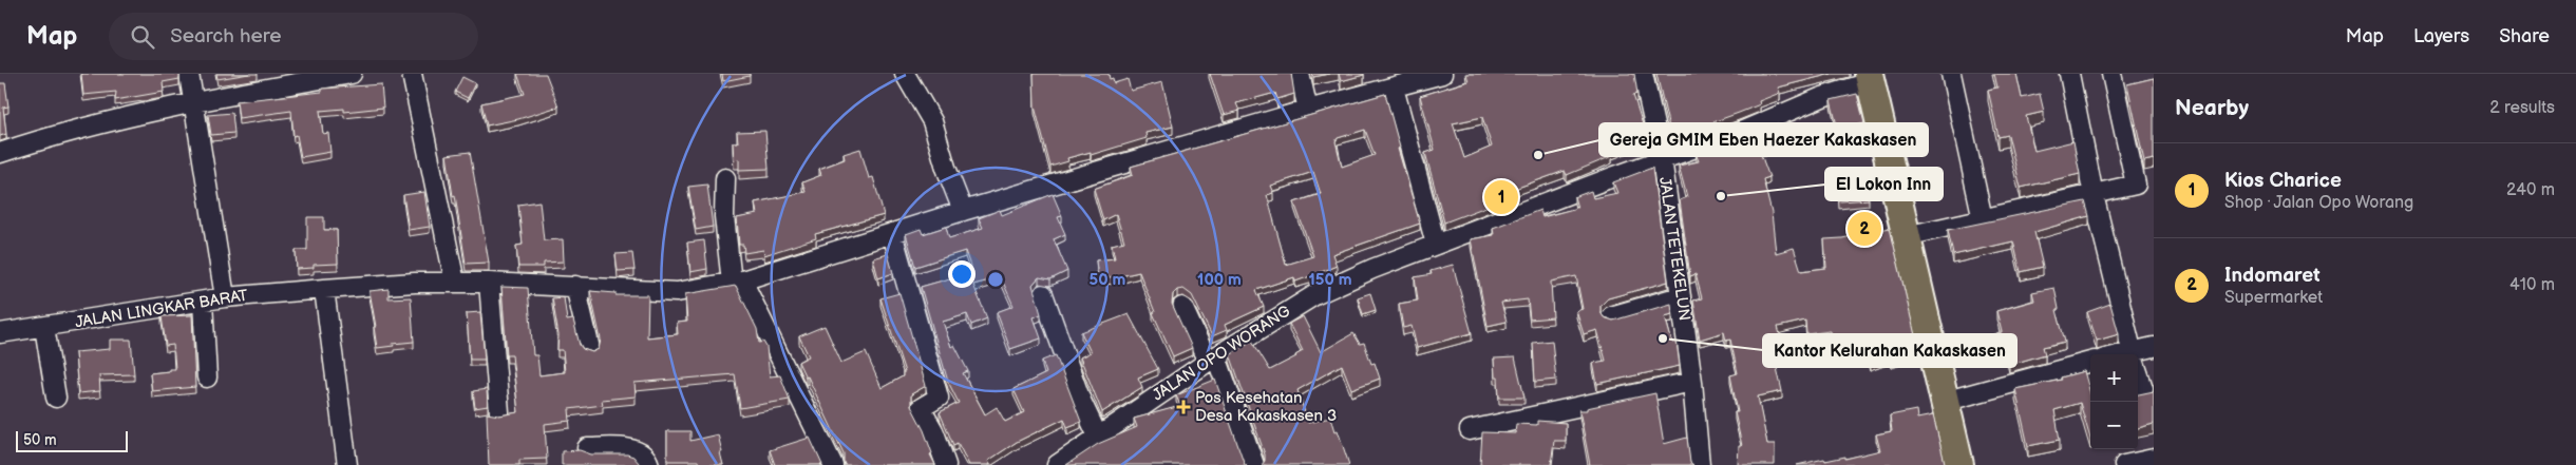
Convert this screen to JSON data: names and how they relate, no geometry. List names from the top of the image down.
{
  "streets": {
    "street": ["JALAN TETEKELUN", "JALAN LINGKAR BARAT", "JALAN OPO WORANG"]
  },
  "crossings": [
    ["JALAN TETEKELUN", "JALAN OPO WORANG"]
  ],
  "places": {
    "other": ["Gereja GMIM Eben Haezer Kakaskasen", "El Lokon Inn", "Kantor Kelurahan Kakaskasen"],
    "health": ["Pos Kesehatan Desa Kakaskasen 3"]
  },
  "scale_bar": "50 m",
  "page": {
    "header": "Map",
    "search": "Search here",
    "nav": ["Map", "Layers", "Share"],
    "heading": ["Nearby", "2 results"],
    "list": [
      {
        "mark": "1",
        "name": "Kios Charice",
        "note": "Shop · Jalan Opo Worang",
        "value": "240 m"
      },
      {
        "mark": "2",
        "name": "Indomaret",
        "note": "Supermarket",
        "value": "410 m"
      }
    ],
    "pins": ["1", "2"],
    "map_buttons": ["+", "−"],
    "scale": "50 m"
  },
  "rings": ["50 m", "100 m", "150 m"]
}
